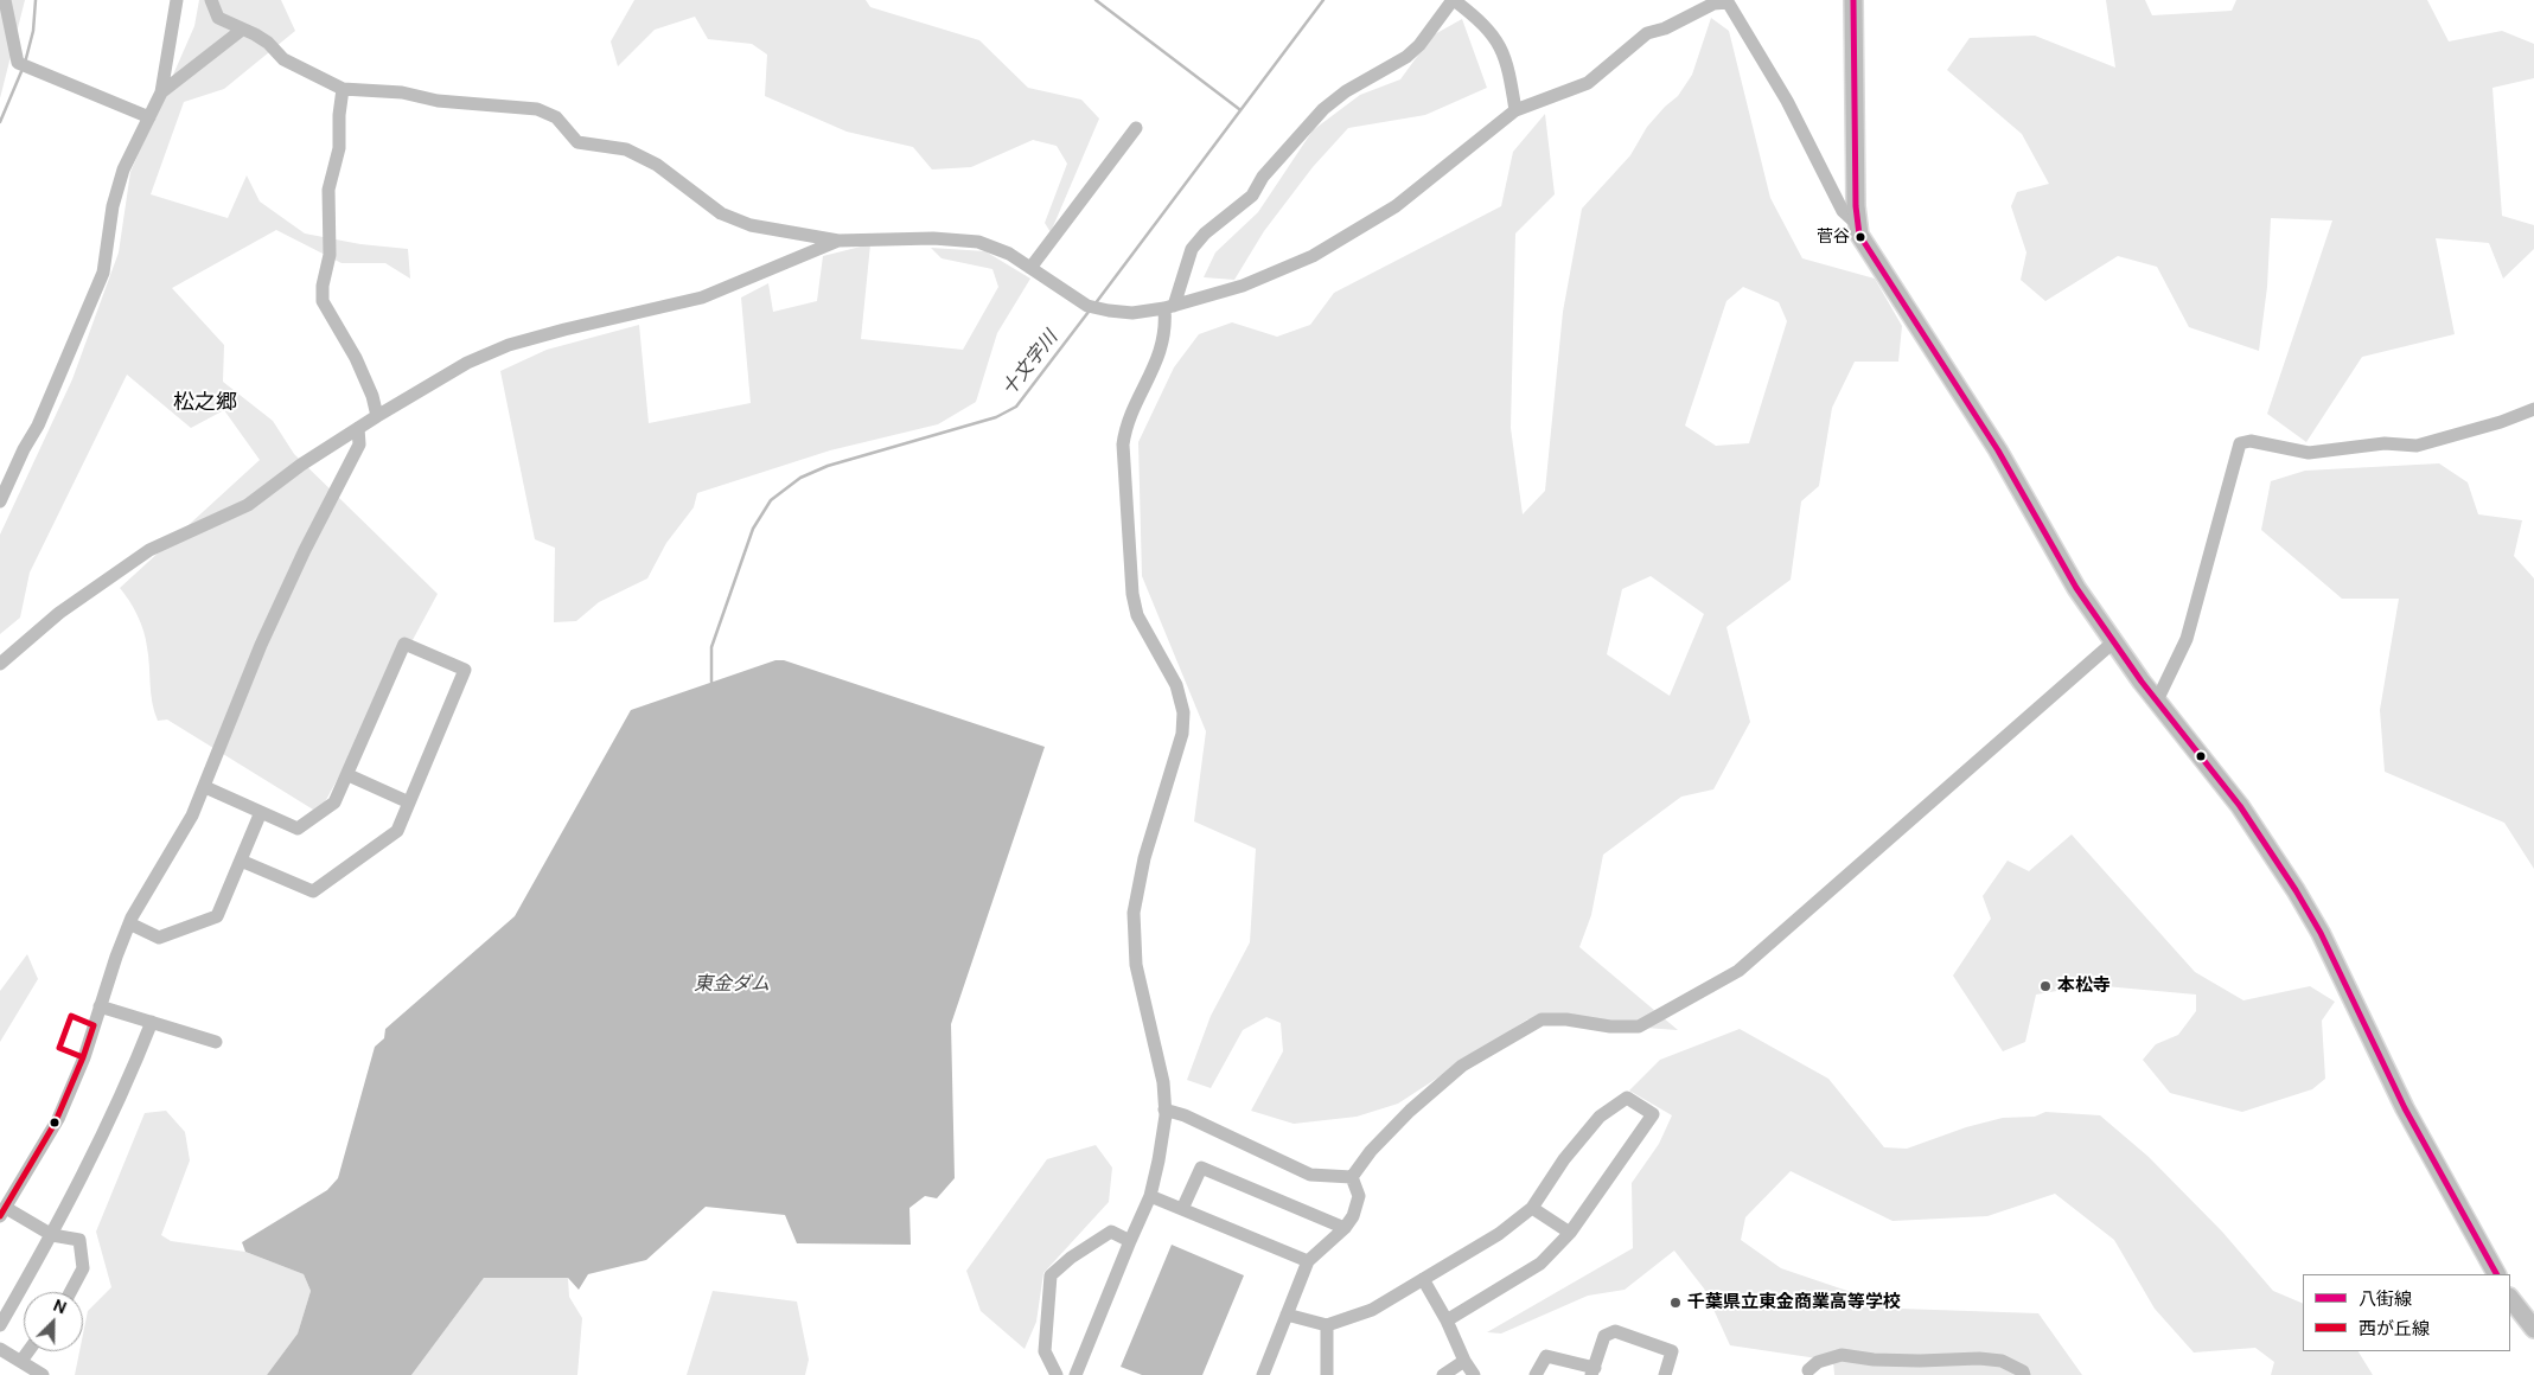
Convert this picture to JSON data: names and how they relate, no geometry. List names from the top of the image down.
{
  "districts": ["松之郷"],
  "water": ["十文字川", "東金ダム"],
  "places": ["菅谷", "本松寺", "千葉県立東金商業高等学校"],
  "lines": ["transit line 八街線", "transit line 西が丘線"],
  "legend": ["八街線", "西が丘線"],
  "north": "top right"
}
